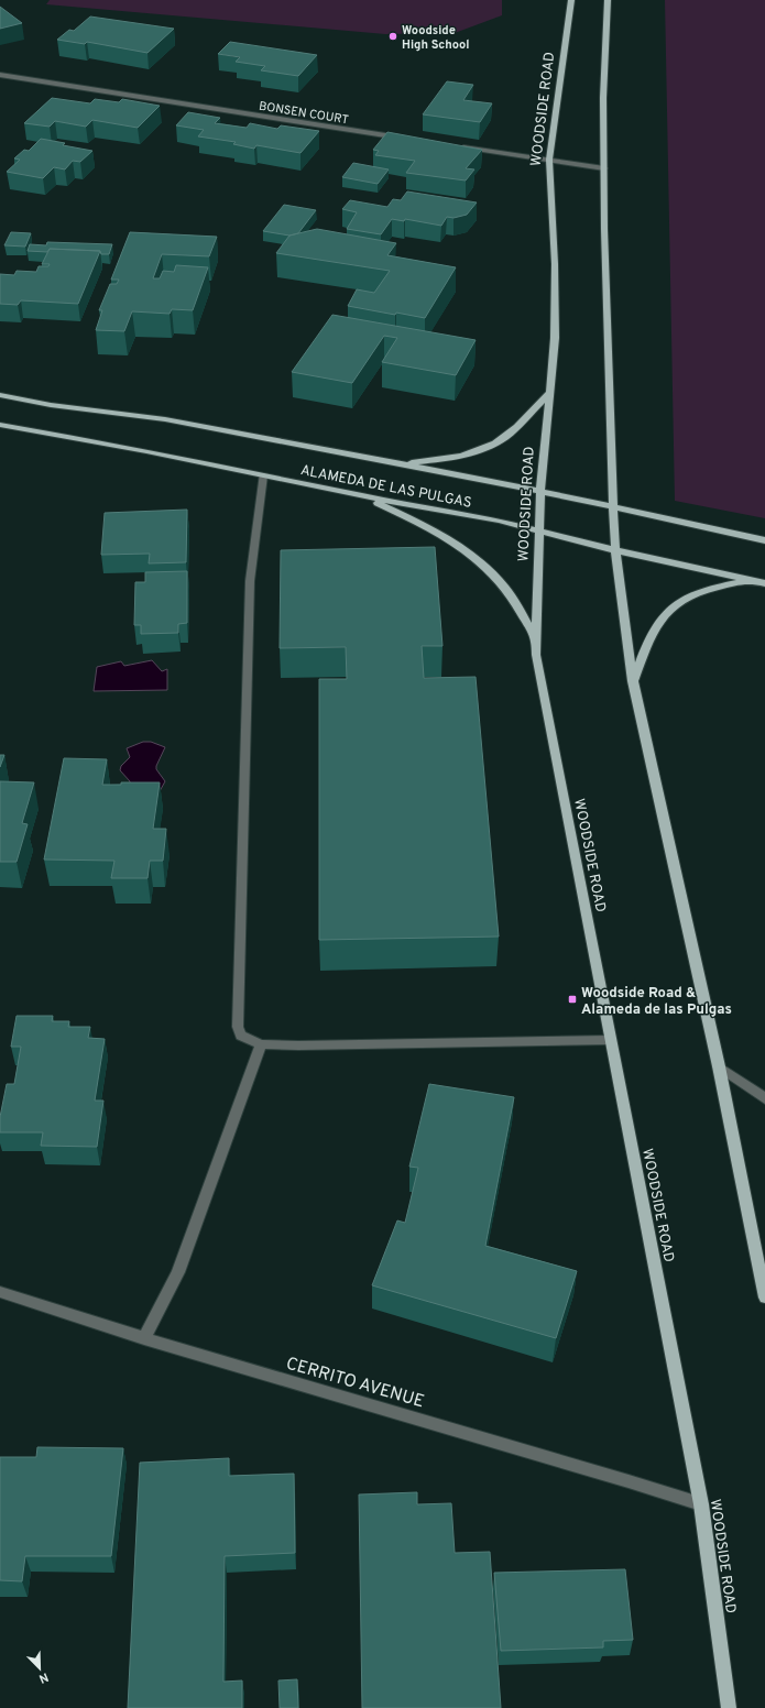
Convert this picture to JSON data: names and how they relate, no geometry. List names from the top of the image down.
{
  "streets": {
    "main road": ["WOODSIDE ROAD", "ALAMEDA DE LAS PULGAS"],
    "street": ["BONSEN COURT", "CERRITO AVENUE"]
  },
  "crossings": [
    ["WOODSIDE ROAD", "ALAMEDA DE LAS PULGAS"],
    ["WOODSIDE ROAD", "CERRITO AVENUE"]
  ],
  "places": {
    "other": ["Woodside High School"],
    "transit": ["Woodside Road & Alameda de las Pulgas"]
  },
  "north": "bottom right"
}
